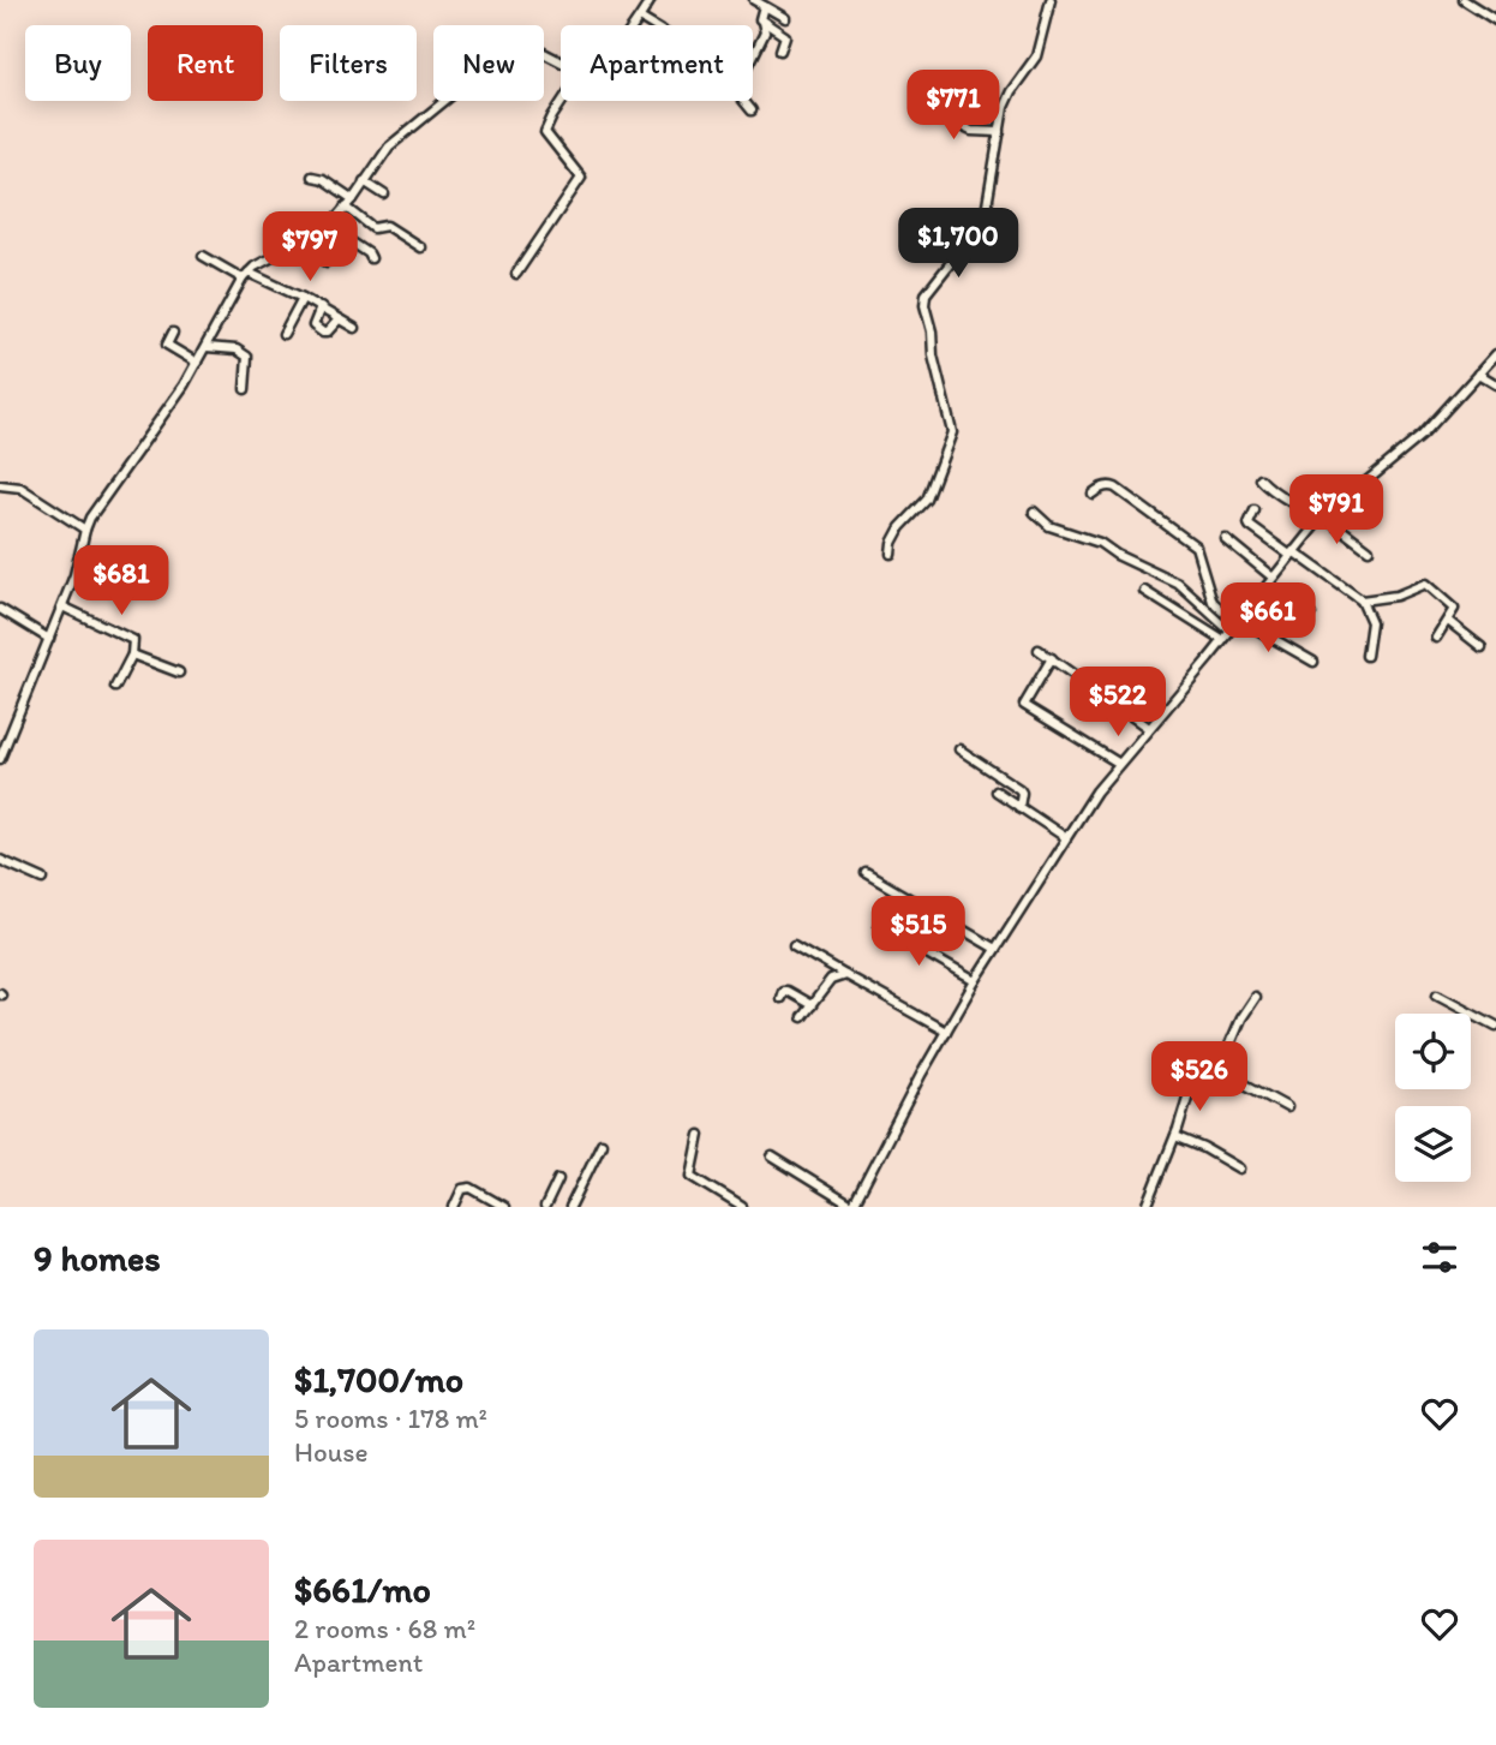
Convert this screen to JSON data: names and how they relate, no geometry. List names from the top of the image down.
{
  "page": {
    "chip": [
      "Buy",
      "Rent",
      "Filters",
      "New",
      "Apartment"
    ],
    "price": [
      "$771",
      "$1,700",
      "$797",
      "$791",
      "$681",
      "$661",
      "$522",
      "$515",
      "$526"
    ],
    "heading": "9 homes",
    "list": [
      {
        "name": "$1,700/mo",
        "note": "5 rooms · 178 m² · House"
      },
      {
        "name": "$661/mo",
        "note": "2 rooms · 68 m² · Apartment"
      }
    ]
  }
}
